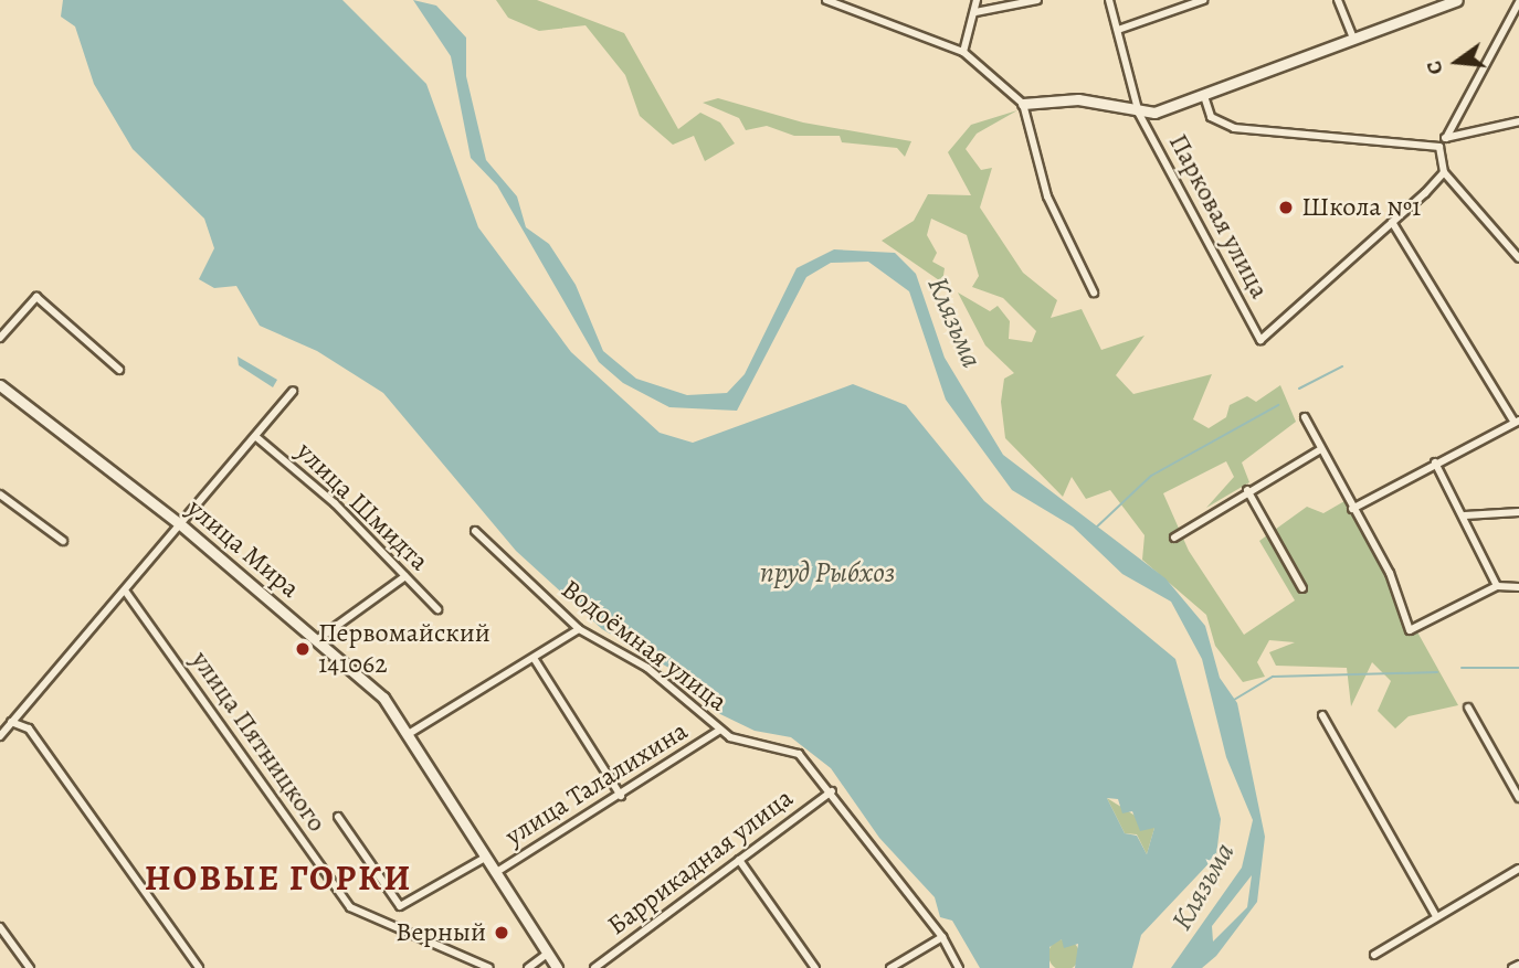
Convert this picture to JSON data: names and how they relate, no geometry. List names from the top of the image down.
{
  "streets": {
    "street": [
      "Парковая улица",
      "улица Шмидта",
      "улица Мира",
      "Водоёмная улица",
      "улица Пятницкого",
      "улица Талалихина",
      "Баррикадная улица"
    ]
  },
  "crossings": [
    ["улица Мира", "улица Талалихина"],
    ["Водоёмная улица", "улица Талалихина"]
  ],
  "districts": ["НОВЫЕ ГОРКИ"],
  "water": ["Клязьма", "пруд Рыбхоз"],
  "places": ["Школа №1", "Первомайский 141062", "Верный"],
  "north": "left"
}
